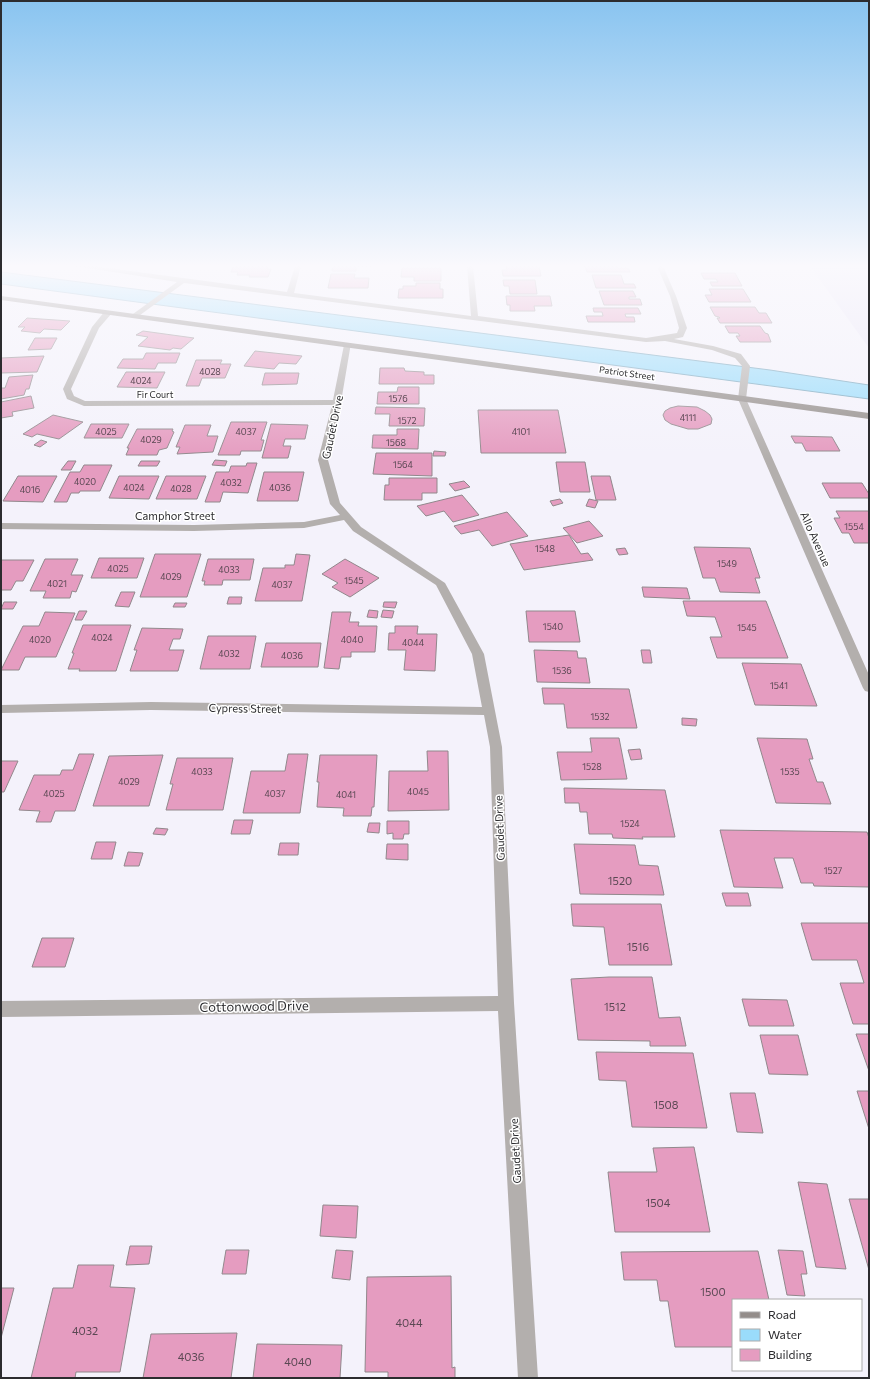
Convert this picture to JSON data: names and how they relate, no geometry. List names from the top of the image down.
{
  "streets": {
    "main road": ["Patriot Street"],
    "street": [
      "Fir Court",
      "Gaudet Drive",
      "Camphor Street",
      "Allo Avenue",
      "Cypress Street",
      "Cottonwood Drive"
    ]
  },
  "crossings": [
    ["Patriot Street", "Gaudet Drive"],
    ["Patriot Street", "Allo Avenue"],
    ["Fir Court", "Gaudet Drive"],
    ["Gaudet Drive", "Camphor Street"],
    ["Gaudet Drive", "Cypress Street"],
    ["Gaudet Drive", "Cottonwood Drive"]
  ],
  "house_numbers": [
    "4028",
    "4024",
    "1576",
    "4111",
    "1572",
    "4025",
    "4037",
    "4101",
    "4029",
    "1568",
    "1564",
    "4020",
    "4032",
    "4024",
    "4036",
    "4028",
    "4016",
    "1554",
    "1548",
    "1549",
    "4025",
    "4033",
    "4029",
    "1545",
    "4021",
    "4037",
    "1540",
    "1545",
    "4024",
    "4020",
    "4040",
    "4044",
    "4032",
    "4036",
    "1536",
    "1541",
    "1532",
    "1528",
    "4033",
    "1535",
    "4029",
    "4045",
    "4025",
    "4037",
    "4041",
    "1524",
    "1527",
    "1520",
    "1516",
    "1512",
    "1508",
    "1504",
    "1500",
    "4044",
    "4032",
    "4036",
    "4040"
  ],
  "legend": ["Road", "Water", "Building"]
}
